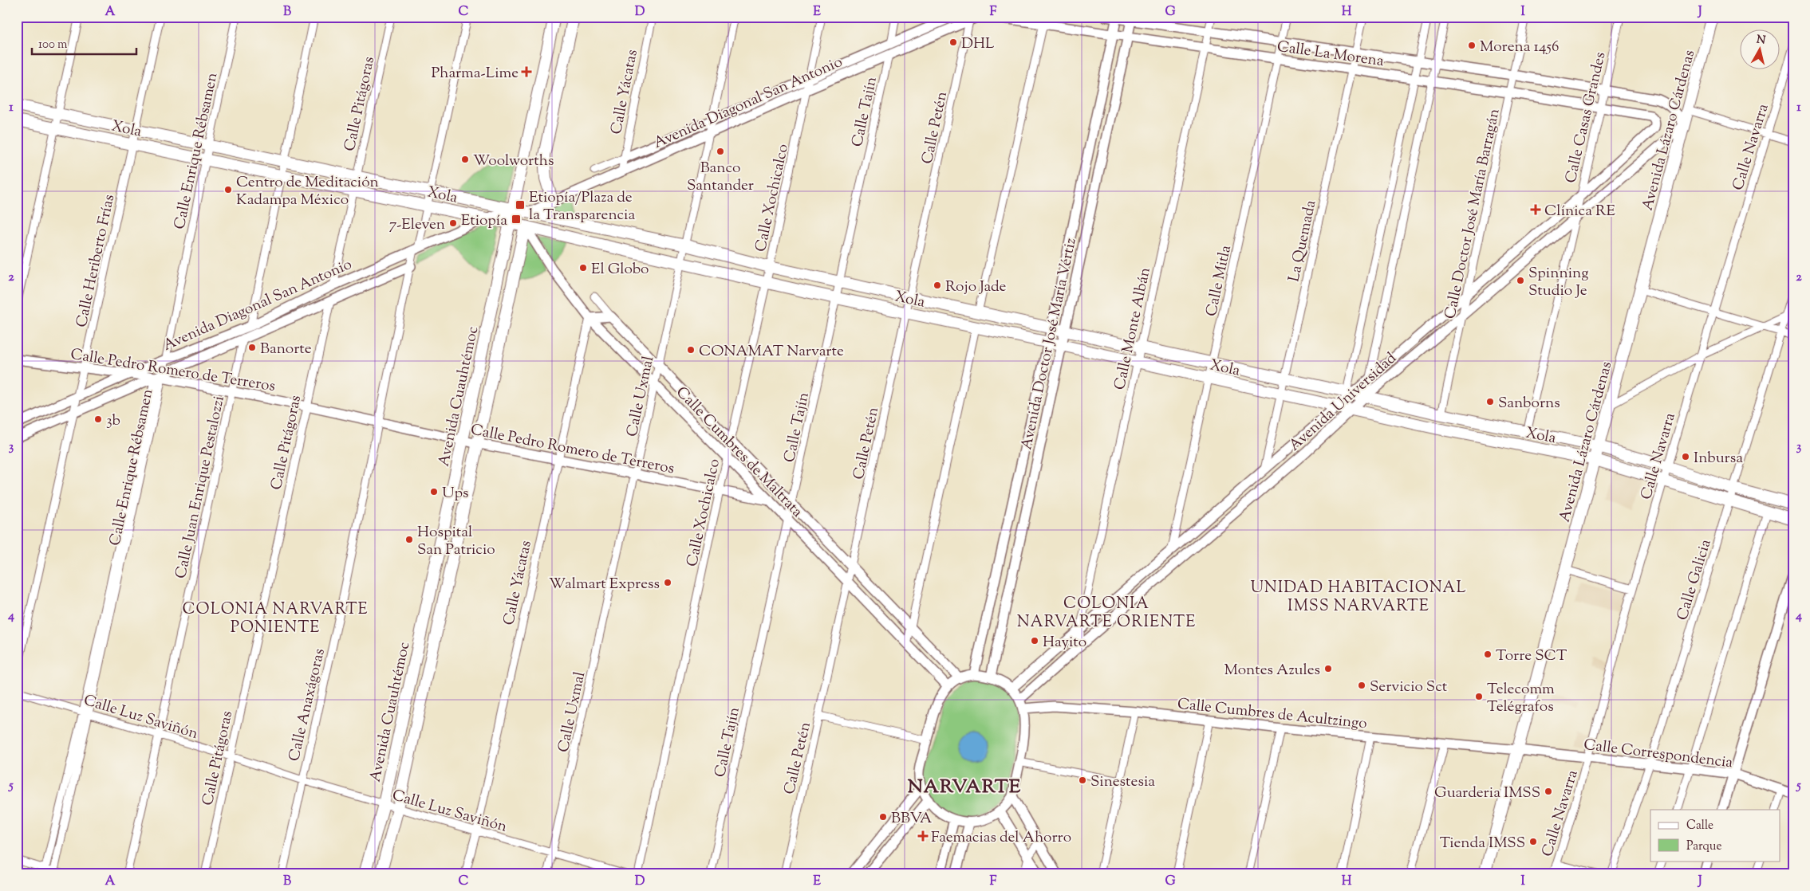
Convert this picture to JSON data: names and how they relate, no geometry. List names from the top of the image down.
{
  "streets": {
    "main road": [
      "Calle La Morena",
      "Avenida Diagonal San Antonio",
      "Calle Pitágoras",
      "Xola",
      "Avenida Lázaro Cárdenas",
      "Avenida Doctor José María Vértiz",
      "Calle Pedro Romero de Terreros",
      "Avenida Cuauhtémoc",
      "Avenida Universidad",
      "Calle Cumbres de Maltrata",
      "Calle Cumbres de Acultzingo",
      "Calle Correspondencia"
    ],
    "street": [
      "Calle Yácatas",
      "Calle Tajín",
      "Calle Casas Grandes",
      "Calle Petén",
      "Calle Navarra",
      "Calle Enrique Rébsamen",
      "Calle Xochicalco",
      "Calle Doctor José María Barragán",
      "La Quemada",
      "Calle Heriberto Frías",
      "Calle Mitla",
      "Calle Monte Albán",
      "Calle Uxmal",
      "Calle Juan Enrique Pestalozzi",
      "Calle Galicia",
      "Calle Anaxágoras",
      "Calle Luz Saviñón"
    ]
  },
  "crossings": [
    ["Calle La Morena", "Calle Casas Grandes"],
    ["Calle La Morena", "Avenida Lázaro Cárdenas"],
    ["Calle La Morena", "Calle Doctor José María Barragán"],
    ["Calle La Morena", "La Quemada"],
    ["Calle La Morena", "Calle Mitla"],
    ["Calle La Morena", "Calle Monte Albán"],
    ["Calle La Morena", "Avenida Doctor José María Vértiz"],
    ["Calle La Morena", "Avenida Universidad"],
    ["Calle Yácatas", "Avenida Diagonal San Antonio"],
    ["Calle Yácatas", "Calle Pedro Romero de Terreros"],
    ["Calle Yácatas", "Calle Cumbres de Maltrata"],
    ["Calle Yácatas", "Calle Luz Saviñón"],
    ["Avenida Diagonal San Antonio", "Calle Pitágoras"],
    ["Avenida Diagonal San Antonio", "Calle Tajín"],
    ["Avenida Diagonal San Antonio", "Xola"],
    ["Avenida Diagonal San Antonio", "Calle Petén"],
    ["Avenida Diagonal San Antonio", "Calle Enrique Rébsamen"],
    ["Avenida Diagonal San Antonio", "Calle Xochicalco"],
    ["Avenida Diagonal San Antonio", "Calle Heriberto Frías"],
    ["Avenida Diagonal San Antonio", "Calle Pedro Romero de Terreros"],
    ["Avenida Diagonal San Antonio", "Avenida Cuauhtémoc"],
    ["Avenida Diagonal San Antonio", "Calle Uxmal"],
    ["Avenida Diagonal San Antonio", "Calle Juan Enrique Pestalozzi"],
    ["Avenida Diagonal San Antonio", "Calle Anaxágoras"],
    ["Calle Pitágoras", "Xola"],
    ["Calle Pitágoras", "Calle Pedro Romero de Terreros"],
    ["Calle Pitágoras", "Calle Luz Saviñón"],
    ["Calle Tajín", "Xola"],
    ["Calle Tajín", "Calle Cumbres de Maltrata"],
    ["Calle Casas Grandes", "Xola"],
    ["Calle Casas Grandes", "Avenida Universidad"],
    ["Xola", "Calle Petén"],
    ["Xola", "Avenida Lázaro Cárdenas"],
    ["Xola", "Calle Navarra"],
    ["Xola", "Calle Enrique Rébsamen"],
    ["Xola", "Calle Xochicalco"],
    ["Xola", "Calle Doctor José María Barragán"],
    ["Xola", "La Quemada"],
    ["Xola", "Calle Heriberto Frías"],
    ["Xola", "Calle Mitla"],
    ["Xola", "Calle Monte Albán"],
    ["Xola", "Avenida Doctor José María Vértiz"],
    ["Xola", "Avenida Cuauhtémoc"],
    ["Xola", "Calle Uxmal"],
    ["Xola", "Avenida Universidad"],
    ["Xola", "Calle Cumbres de Maltrata"],
    ["Xola", "Calle Galicia"],
    ["Xola", "Calle Anaxágoras"],
    ["Calle Petén", "Calle Cumbres de Maltrata"],
    ["Avenida Lázaro Cárdenas", "Avenida Universidad"],
    ["Avenida Lázaro Cárdenas", "Calle Cumbres de Acultzingo"],
    ["Avenida Lázaro Cárdenas", "Calle Correspondencia"],
    ["Calle Navarra", "Calle Correspondencia"],
    ["Calle Enrique Rébsamen", "Calle Pedro Romero de Terreros"],
    ["Calle Enrique Rébsamen", "Calle Luz Saviñón"],
    ["Calle Xochicalco", "Calle Pedro Romero de Terreros"],
    ["Calle Xochicalco", "Calle Cumbres de Maltrata"],
    ["Calle Doctor José María Barragán", "Avenida Universidad"],
    ["La Quemada", "Avenida Universidad"],
    ["Calle Heriberto Frías", "Calle Pedro Romero de Terreros"],
    ["Calle Mitla", "Avenida Universidad"],
    ["Calle Monte Albán", "Avenida Universidad"],
    ["Avenida Doctor José María Vértiz", "Avenida Universidad"],
    ["Avenida Doctor José María Vértiz", "Calle Cumbres de Maltrata"],
    ["Avenida Doctor José María Vértiz", "Calle Cumbres de Acultzingo"],
    ["Calle Pedro Romero de Terreros", "Avenida Cuauhtémoc"],
    ["Calle Pedro Romero de Terreros", "Calle Uxmal"],
    ["Calle Pedro Romero de Terreros", "Calle Cumbres de Maltrata"],
    ["Calle Pedro Romero de Terreros", "Calle Juan Enrique Pestalozzi"],
    ["Calle Pedro Romero de Terreros", "Calle Anaxágoras"],
    ["Avenida Cuauhtémoc", "Calle Cumbres de Maltrata"],
    ["Avenida Cuauhtémoc", "Calle Luz Saviñón"],
    ["Calle Uxmal", "Calle Cumbres de Maltrata"],
    ["Calle Uxmal", "Calle Luz Saviñón"],
    ["Avenida Universidad", "Calle Cumbres de Maltrata"],
    ["Avenida Universidad", "Calle Cumbres de Acultzingo"],
    ["Calle Cumbres de Maltrata", "Calle Cumbres de Acultzingo"],
    ["Calle Juan Enrique Pestalozzi", "Calle Luz Saviñón"],
    ["Calle Galicia", "Calle Correspondencia"],
    ["Calle Anaxágoras", "Calle Luz Saviñón"],
    ["Calle Cumbres de Acultzingo", "Calle Correspondencia"]
  ],
  "districts": [
    "UNIDAD HABITACIONAL IMSS NARVARTE",
    "COLONIA NARVARTE ORIENTE",
    "COLONIA NARVARTE PONIENTE",
    "NARVARTE"
  ],
  "places": {
    "other": [
      "DHL",
      "Morena 1456",
      "Banco Santander",
      "Woolworths",
      "Centro de Meditación Kadampa México",
      "7-Eleven",
      "El Globo",
      "Spinning Studio Je",
      "Rojo Jade",
      "Banorte",
      "CONAMAT Narvarte",
      "Sanborns",
      "3b",
      "Inbursa",
      "Ups",
      "Hospital San Patricio",
      "Walmart Express",
      "Hayito",
      "Torre SCT",
      "Montes Azules",
      "Servicio Sct",
      "Telecomm Telégrafos",
      "Sinestesia",
      "Guarderia IMSS",
      "BBVA",
      "Tienda IMSS"
    ],
    "health": ["Pharma-Lime", "Clínica RE", "Faemacias del Ahorro"],
    "transit": ["Etiopía/Plaza de la Transparencia", "Etiopía"]
  },
  "legend": ["Calle", "Parque"],
  "scale_bar": "100 m",
  "north": "top",
  "grid": {
    "columns": [
      "A",
      "B",
      "C",
      "D",
      "E",
      "F",
      "G",
      "H",
      "I",
      "J"
    ],
    "rows": [
      "1",
      "2",
      "3",
      "4",
      "5"
    ]
  }
}
